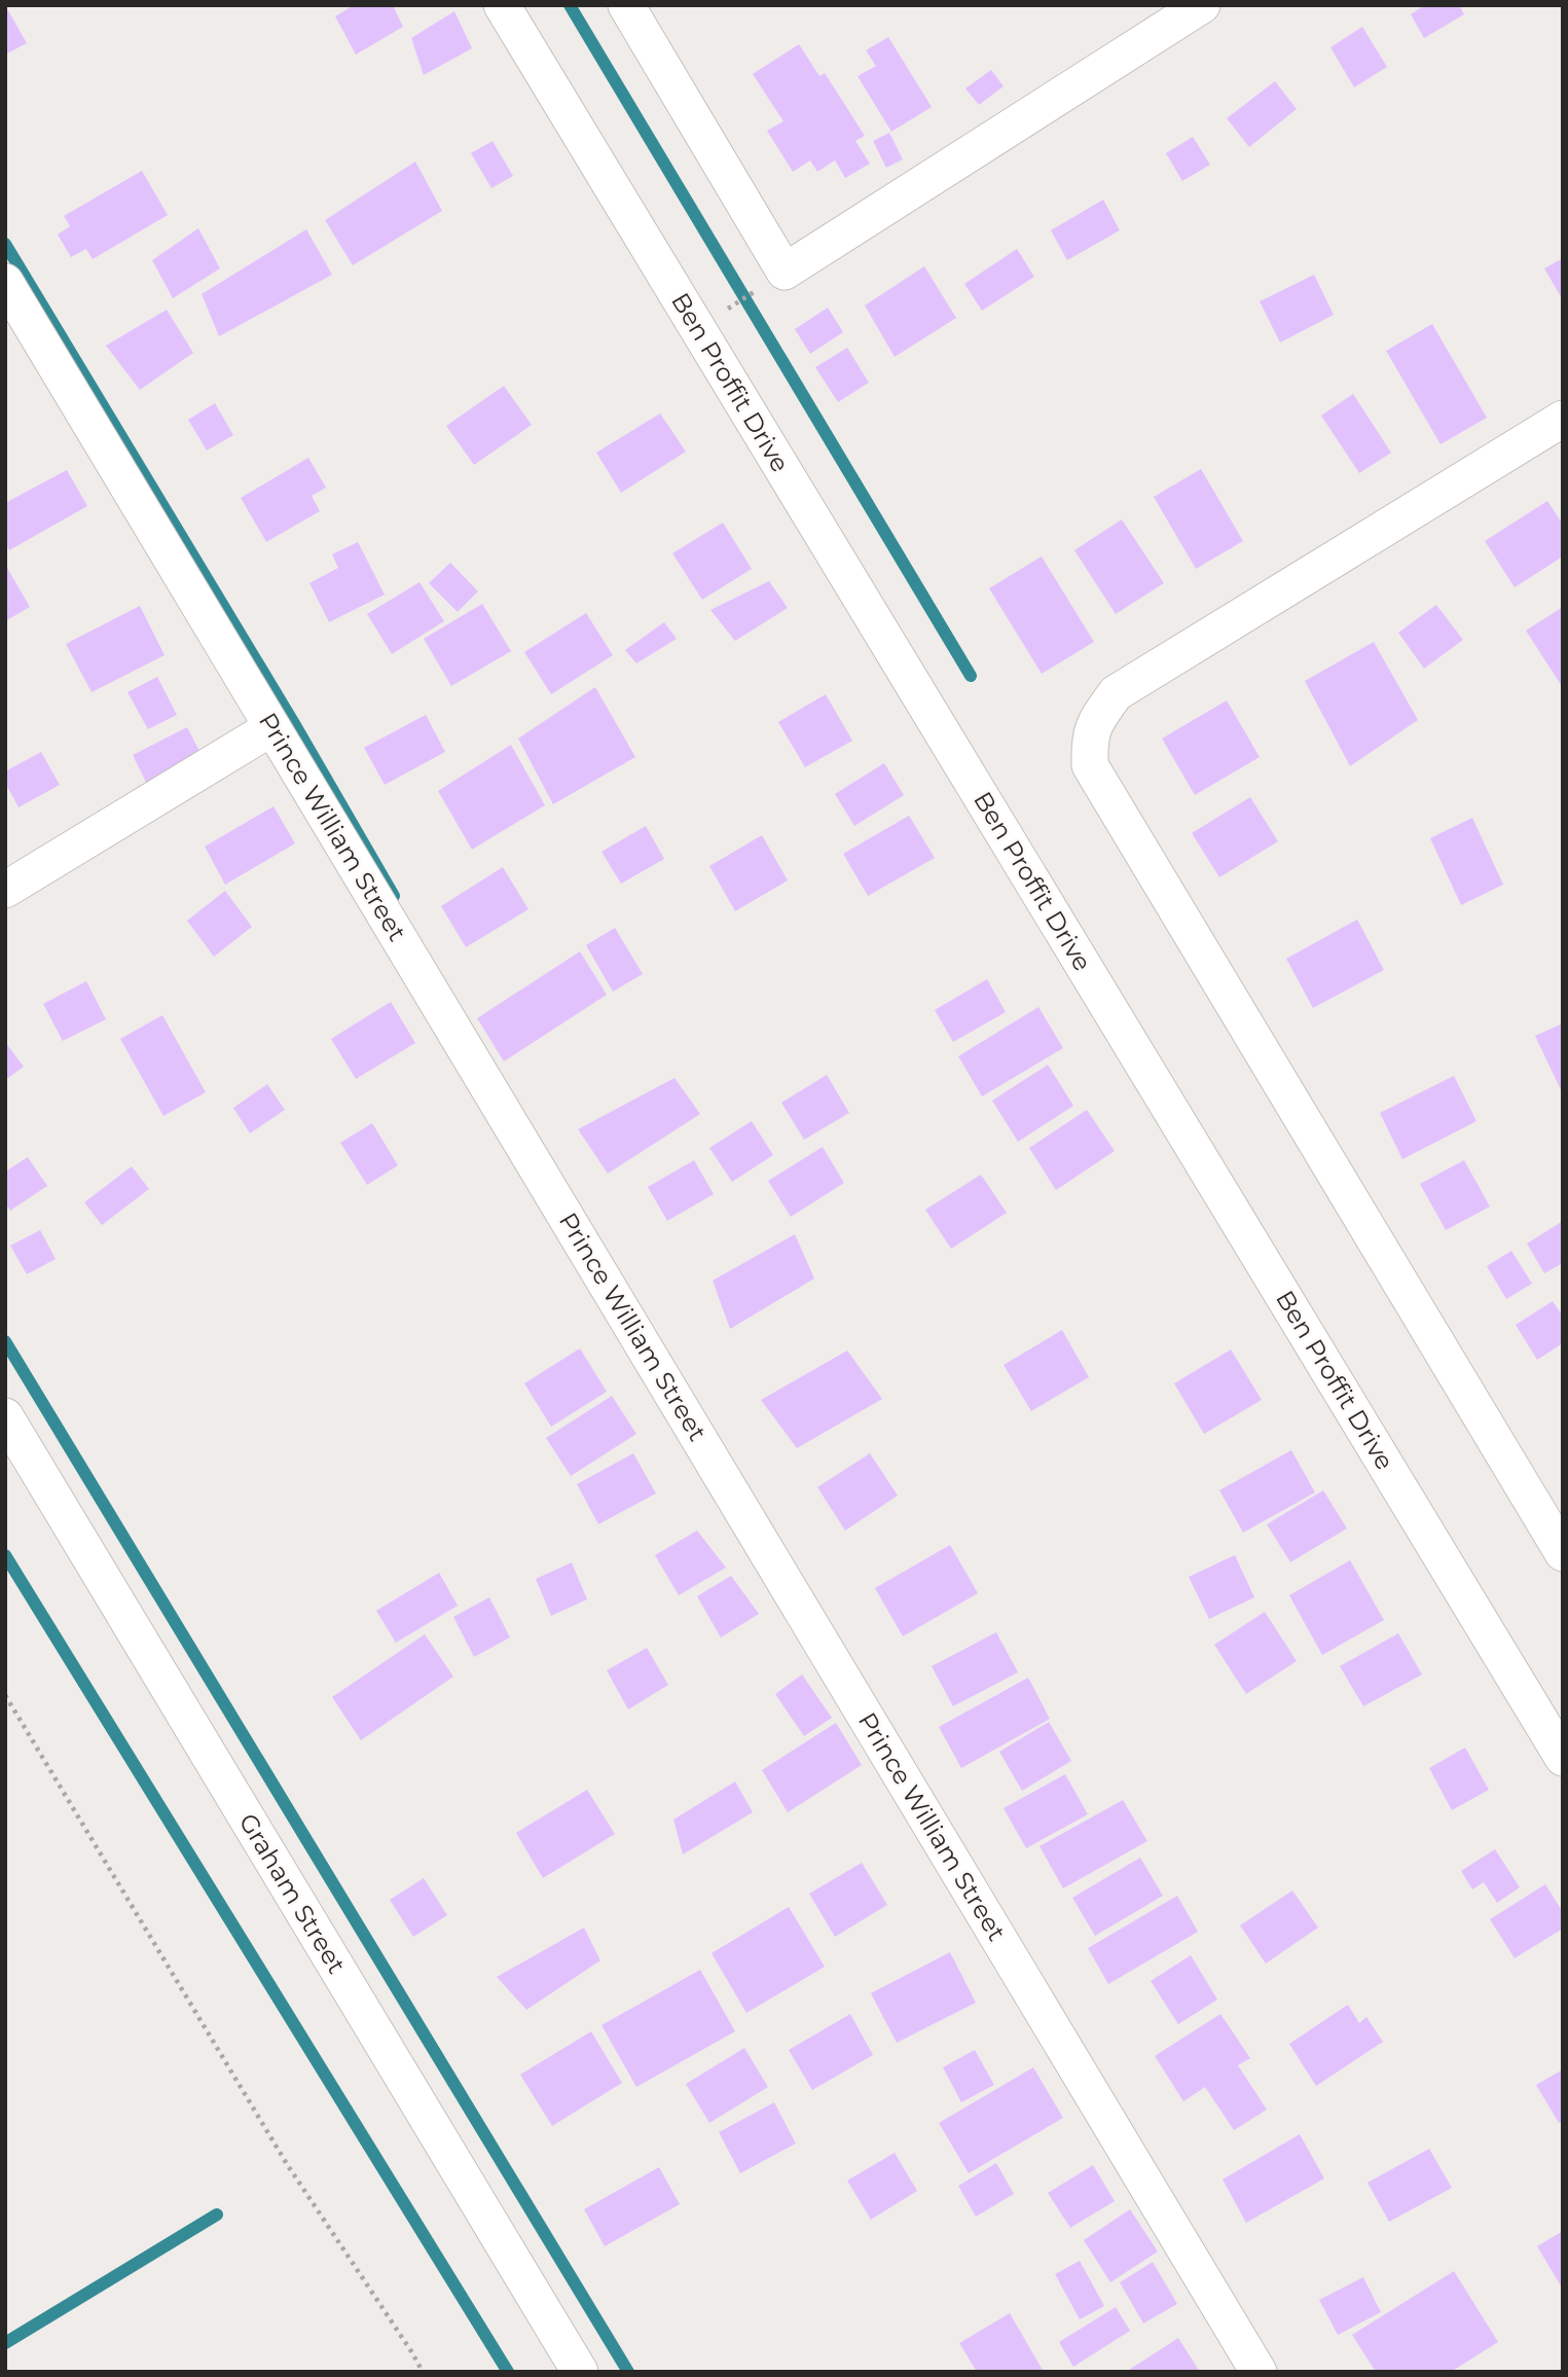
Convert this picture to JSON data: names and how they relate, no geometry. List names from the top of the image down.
{
  "streets": {
    "street": ["Ben Proffit Drive", "Prince William Street", "Graham Street"]
  }
}
